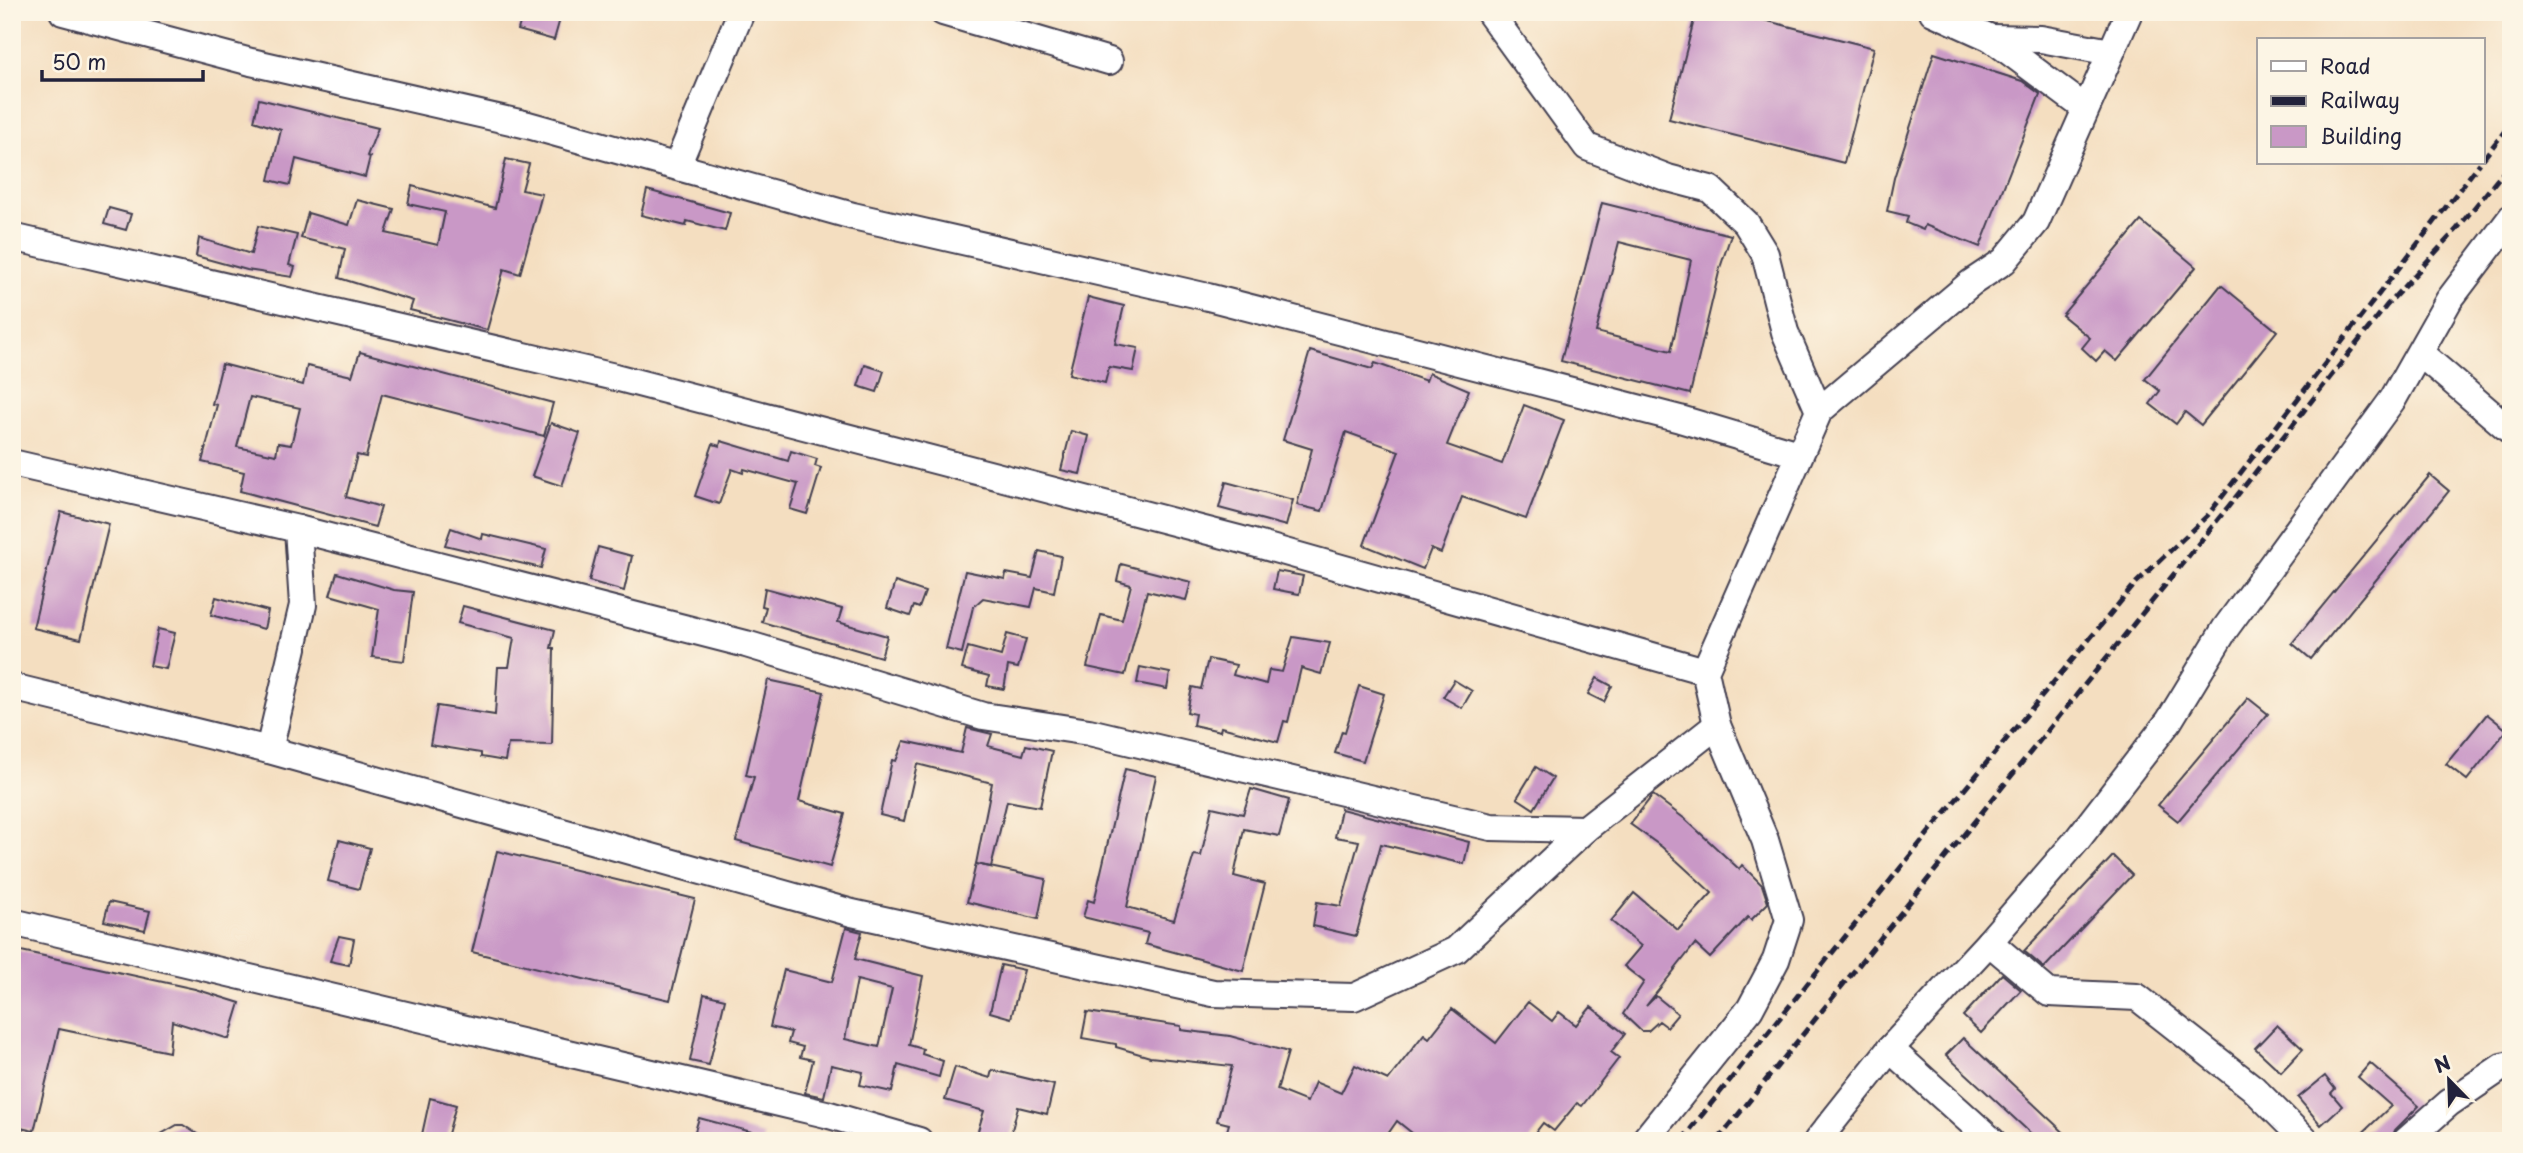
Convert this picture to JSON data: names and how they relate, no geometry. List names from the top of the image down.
{
  "legend": ["Road", "Railway", "Building"],
  "scale_bar": "50 m",
  "north": "top left"
}
